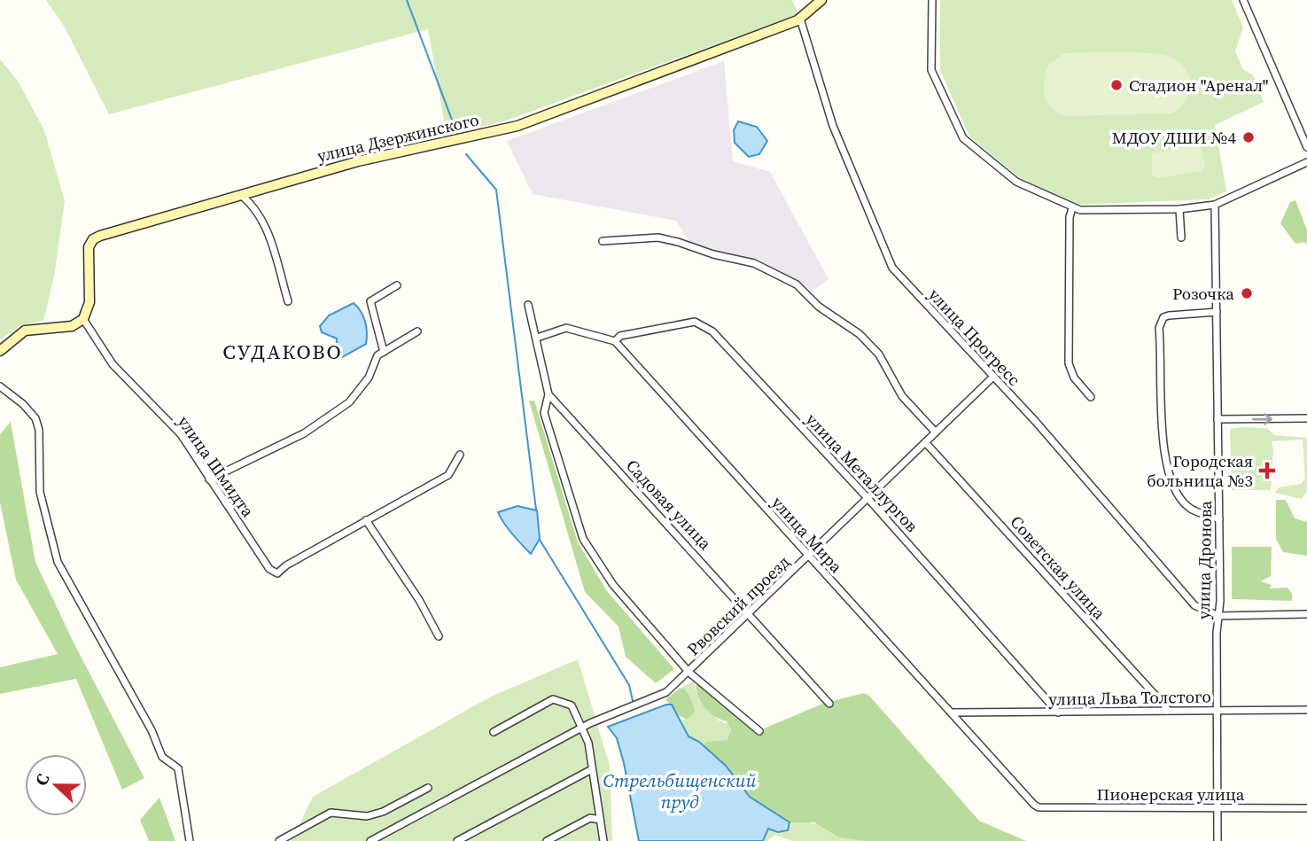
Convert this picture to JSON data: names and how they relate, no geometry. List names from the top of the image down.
{
  "streets": {
    "street": [
      "улица Дзержинского",
      "улица Прогресс",
      "улица Шмидта",
      "улица Металлургов",
      "Садовая улица",
      "улица Мира",
      "улица Дронова",
      "Советская улица",
      "Рвовский проезд",
      "улица Льва Толстого",
      "Пионерская улица"
    ]
  },
  "crossings": [
    ["улица Дзержинского", "улица Прогресс"],
    ["улица Дзержинского", "улица Шмидта"],
    ["улица Прогресс", "улица Дронова"],
    ["улица Прогресс", "Рвовский проезд"],
    ["улица Металлургов", "улица Мира"],
    ["улица Металлургов", "Рвовский проезд"],
    ["улица Металлургов", "улица Льва Толстого"],
    ["Садовая улица", "Рвовский проезд"],
    ["улица Мира", "Рвовский проезд"],
    ["улица Мира", "улица Льва Толстого"],
    ["улица Мира", "Пионерская улица"],
    ["улица Дронова", "улица Льва Толстого"],
    ["улица Дронова", "Пионерская улица"],
    ["Советская улица", "Рвовский проезд"],
    ["Советская улица", "улица Льва Толстого"]
  ],
  "districts": ["СУДАКОВО"],
  "water": ["Стрельбищенский пруд"],
  "places": {
    "other": ["Стадион \"Аренал\"", "МДОУ ДШИ №4", "Розочка"],
    "health": ["Городская больница №3"]
  },
  "north": "left"
}
